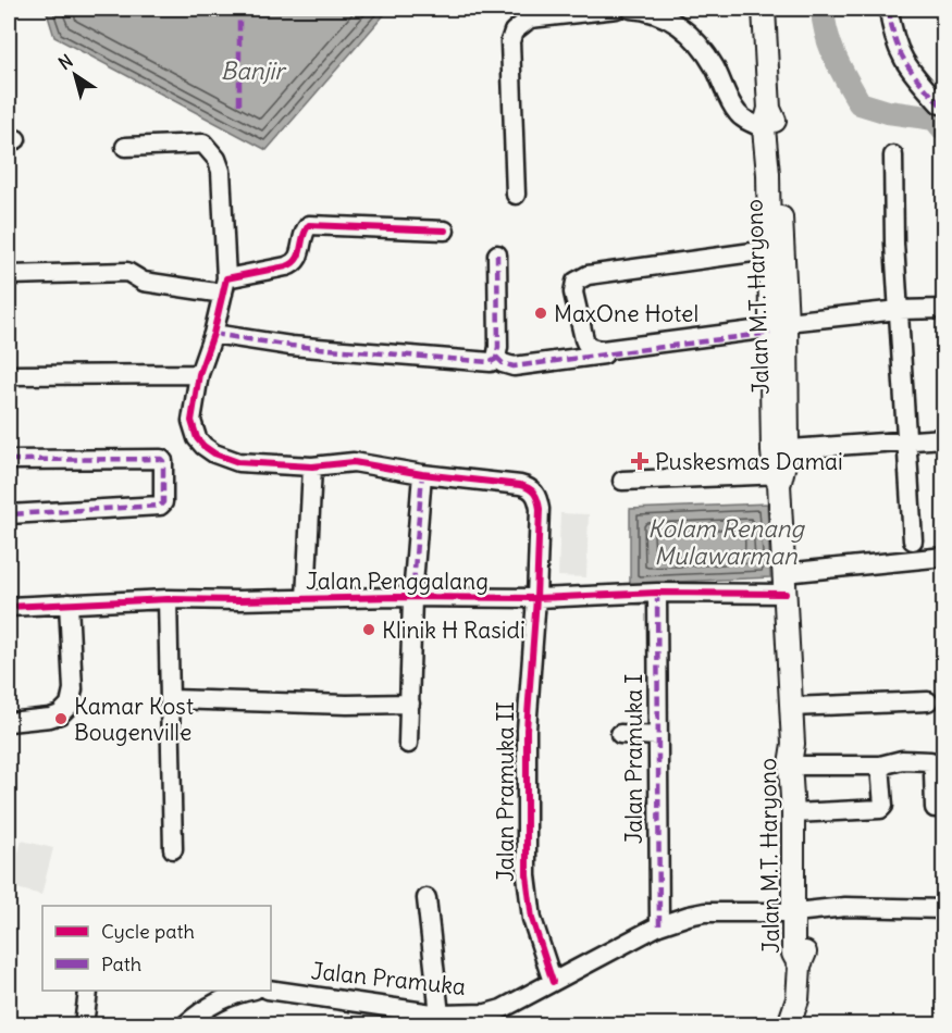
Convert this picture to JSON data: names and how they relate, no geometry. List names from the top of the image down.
{
  "streets": {
    "main road": ["Jalan M.T. Haryono"],
    "street": [
      "Jalan Penggalang",
      "Jalan Pramuka I",
      "Jalan Pramuka II",
      "Jalan Pramuka"
    ]
  },
  "crossings": [
    ["Jalan M.T. Haryono", "Jalan Penggalang"],
    ["Jalan M.T. Haryono", "Jalan Pramuka"],
    ["Jalan Penggalang", "Jalan Pramuka I"],
    ["Jalan Penggalang", "Jalan Pramuka II"],
    ["Jalan Pramuka I", "Jalan Pramuka"],
    ["Jalan Pramuka II", "Jalan Pramuka"]
  ],
  "water": ["Banjir", "Kolam Renang Mulawarman"],
  "places": {
    "other": ["MaxOne Hotel", "Klinik H Rasidi", "Kamar Kost Bougenville"],
    "health": ["Puskesmas Damai"]
  },
  "legend": ["Cycle path", "Path"],
  "north": "top left"
}
